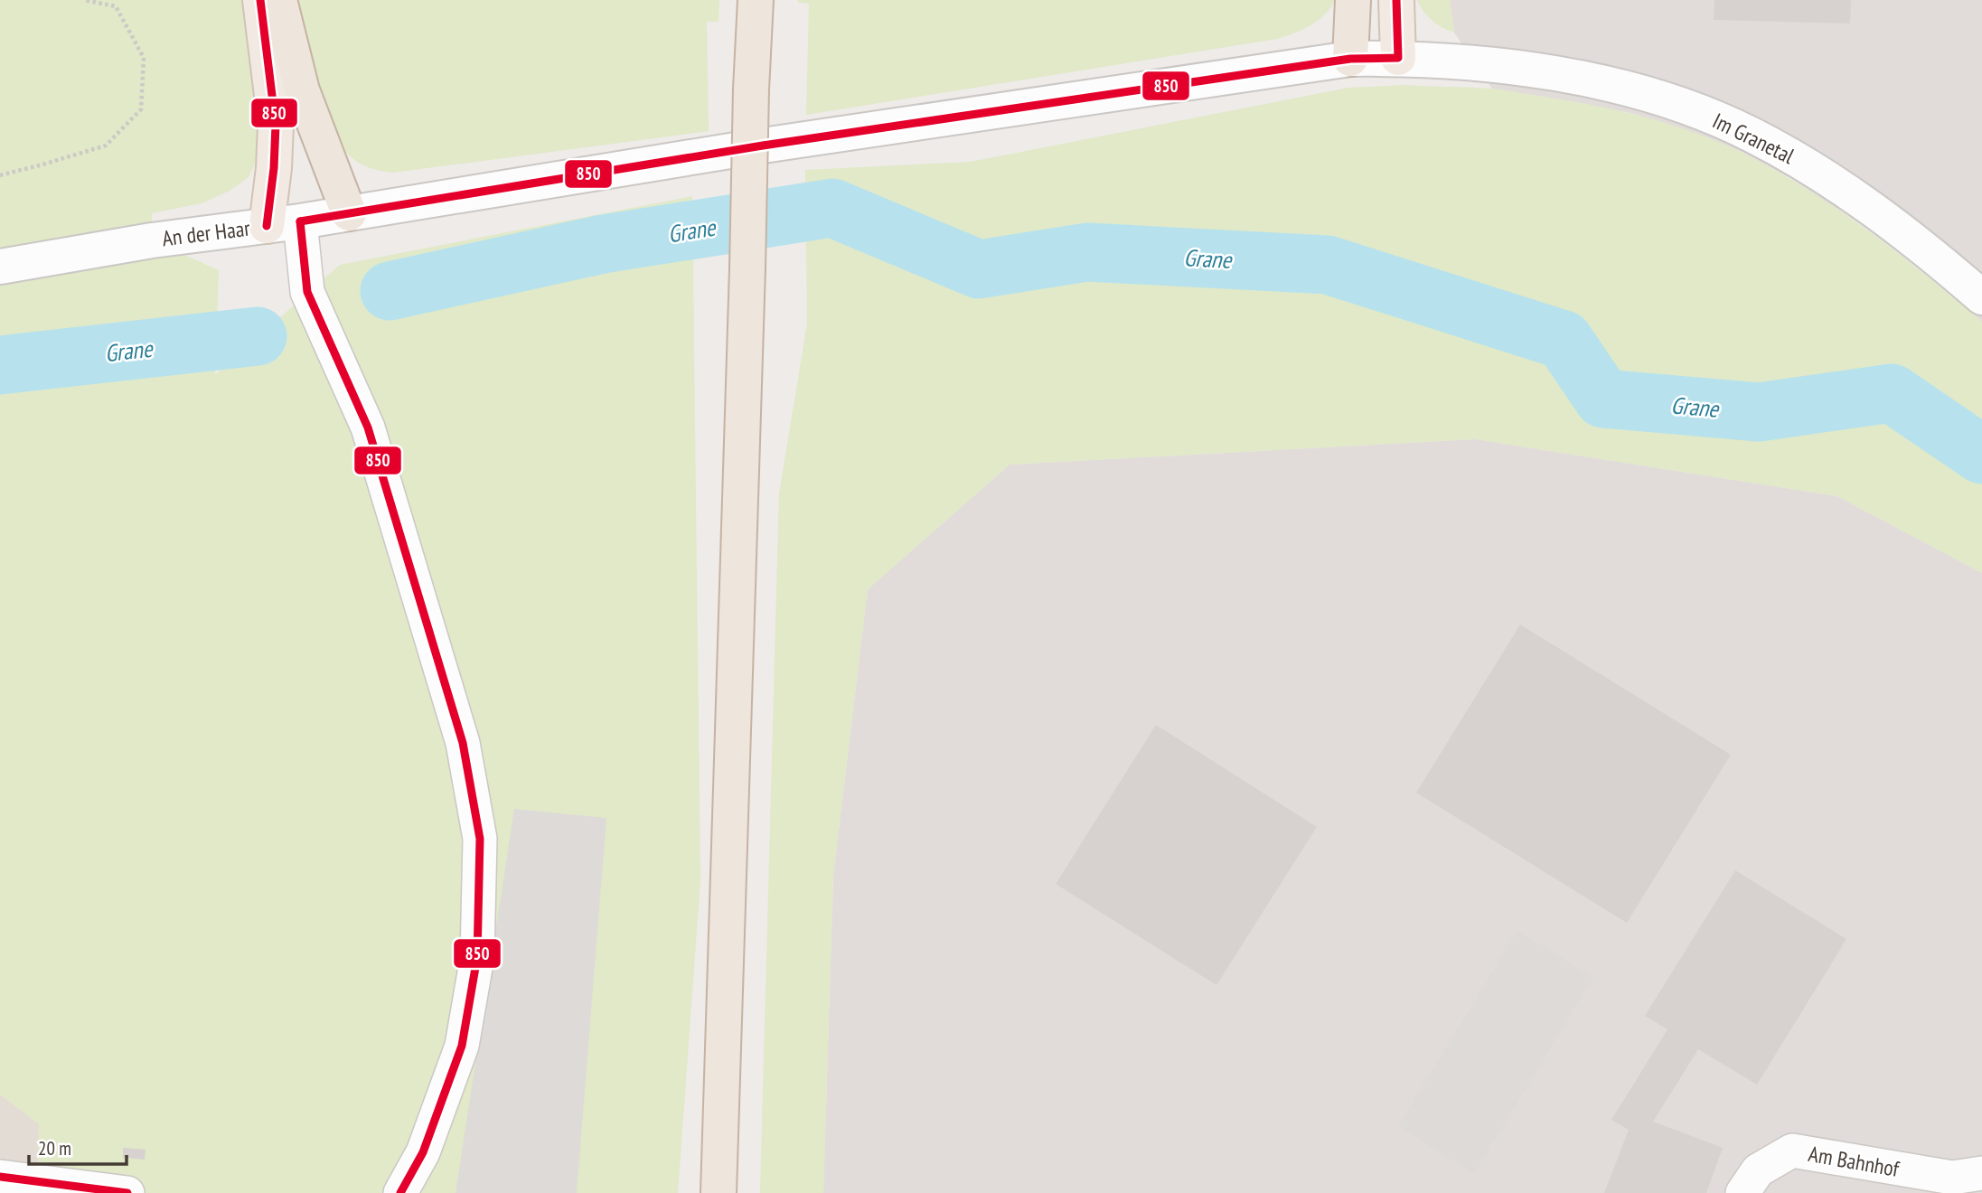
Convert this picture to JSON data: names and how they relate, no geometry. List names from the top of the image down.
{
  "streets": {
    "street": ["Im Granetal", "An der Haar", "Am Bahnhof"]
  },
  "crossings": [
    ["Im Granetal", "An der Haar"]
  ],
  "water": ["Grane"],
  "lines": ["transit line 850"],
  "scale_bar": "20 m"
}
